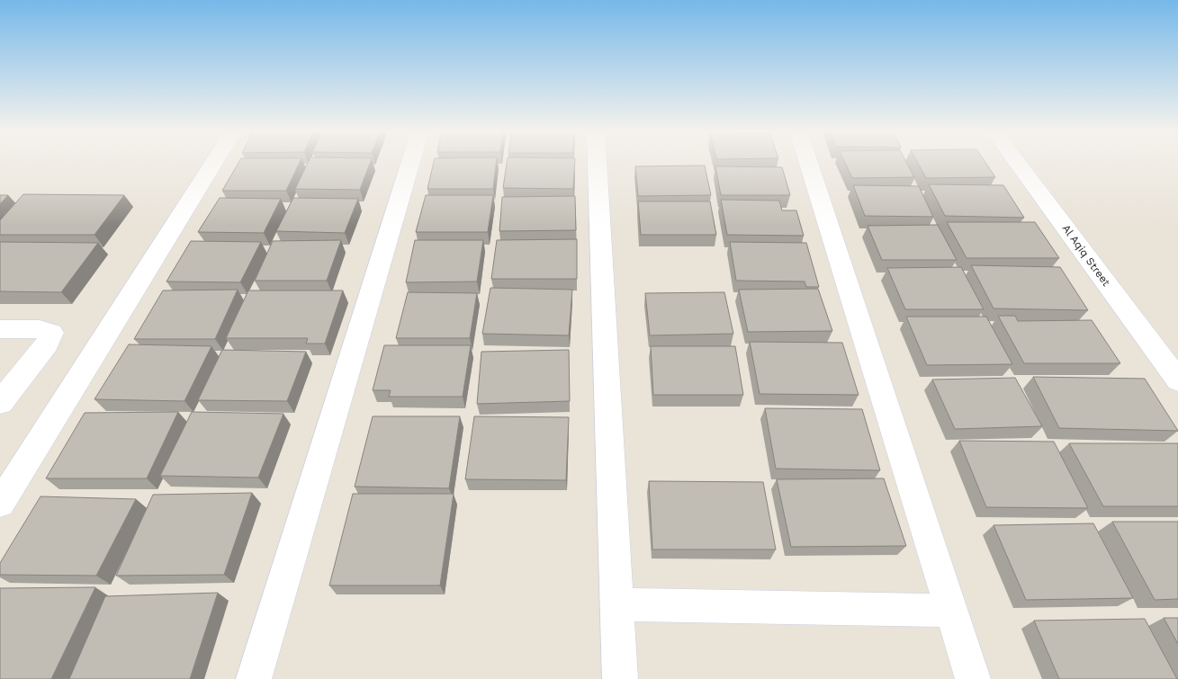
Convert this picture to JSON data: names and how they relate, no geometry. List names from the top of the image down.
{
  "streets": {
    "street": ["Al Aqiq Street"]
  }
}
